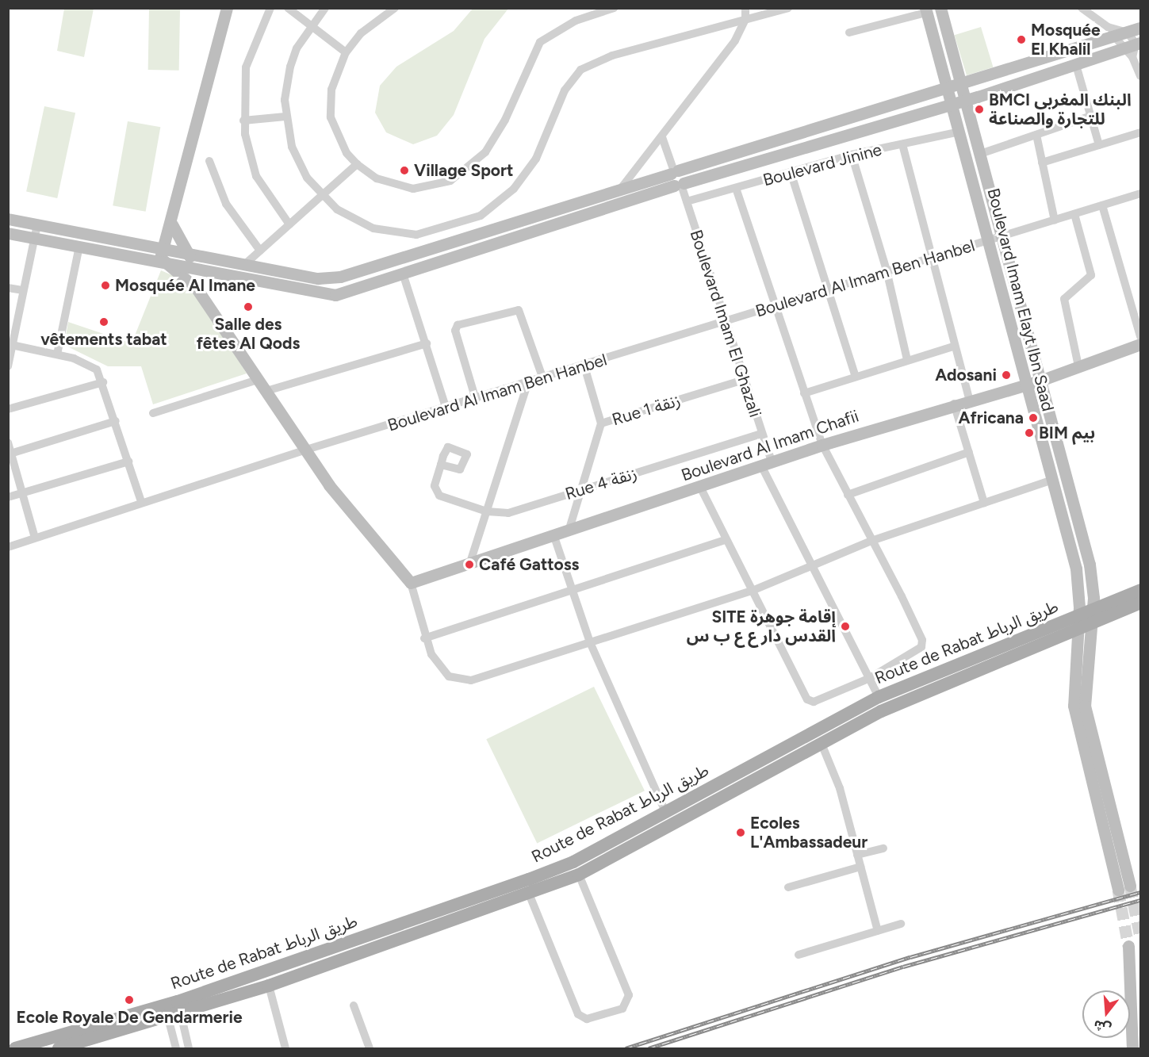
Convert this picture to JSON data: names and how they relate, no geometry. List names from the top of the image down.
{
  "streets": {
    "main road": ["Route de Rabat طريق الرباط"],
    "street": [
      "Boulevard Jinine",
      "Boulevard Al Imam Ben Hanbel",
      "Boulevard Imam Elayt Ibn Saad",
      "Boulevard Imam El Ghazali",
      "Rue 1 زنقة",
      "Boulevard Al Imam Chafii",
      "Rue 4 زنقة"
    ]
  },
  "crossings": [
    ["Boulevard Jinine", "Boulevard Imam Elayt Ibn Saad"],
    ["Boulevard Jinine", "Boulevard Imam El Ghazali"],
    ["Boulevard Al Imam Ben Hanbel", "Boulevard Imam Elayt Ibn Saad"],
    ["Boulevard Al Imam Ben Hanbel", "Boulevard Imam El Ghazali"],
    ["Boulevard Imam Elayt Ibn Saad", "Boulevard Al Imam Chafii"],
    ["Boulevard Imam Elayt Ibn Saad", "Route de Rabat طريق الرباط"],
    ["Boulevard Imam El Ghazali", "Rue 1 زنقة"],
    ["Boulevard Imam El Ghazali", "Boulevard Al Imam Chafii"],
    ["Boulevard Imam El Ghazali", "Rue 4 زنقة"],
    ["Boulevard Imam El Ghazali", "Route de Rabat طريق الرباط"],
    ["Rue 1 زنقة", "Boulevard Al Imam Chafii"],
    ["Rue 1 زنقة", "Rue 4 زنقة"]
  ],
  "places": [
    "Mosquée El Khalil",
    "BMCI البنك المغربي للتجارة والصناعة",
    "Village Sport",
    "Mosquée Al Imane",
    "Salle des fêtes Al Qods",
    "vêtements tabat",
    "Adosani",
    "Africana",
    "BIM بيم",
    "Café Gattoss",
    "SITE إقامة جوهرة القدس دار ع ع ب س",
    "Ecoles L'Ambassadeur",
    "Ecole Royale De Gendarmerie"
  ],
  "north": "bottom"
}
